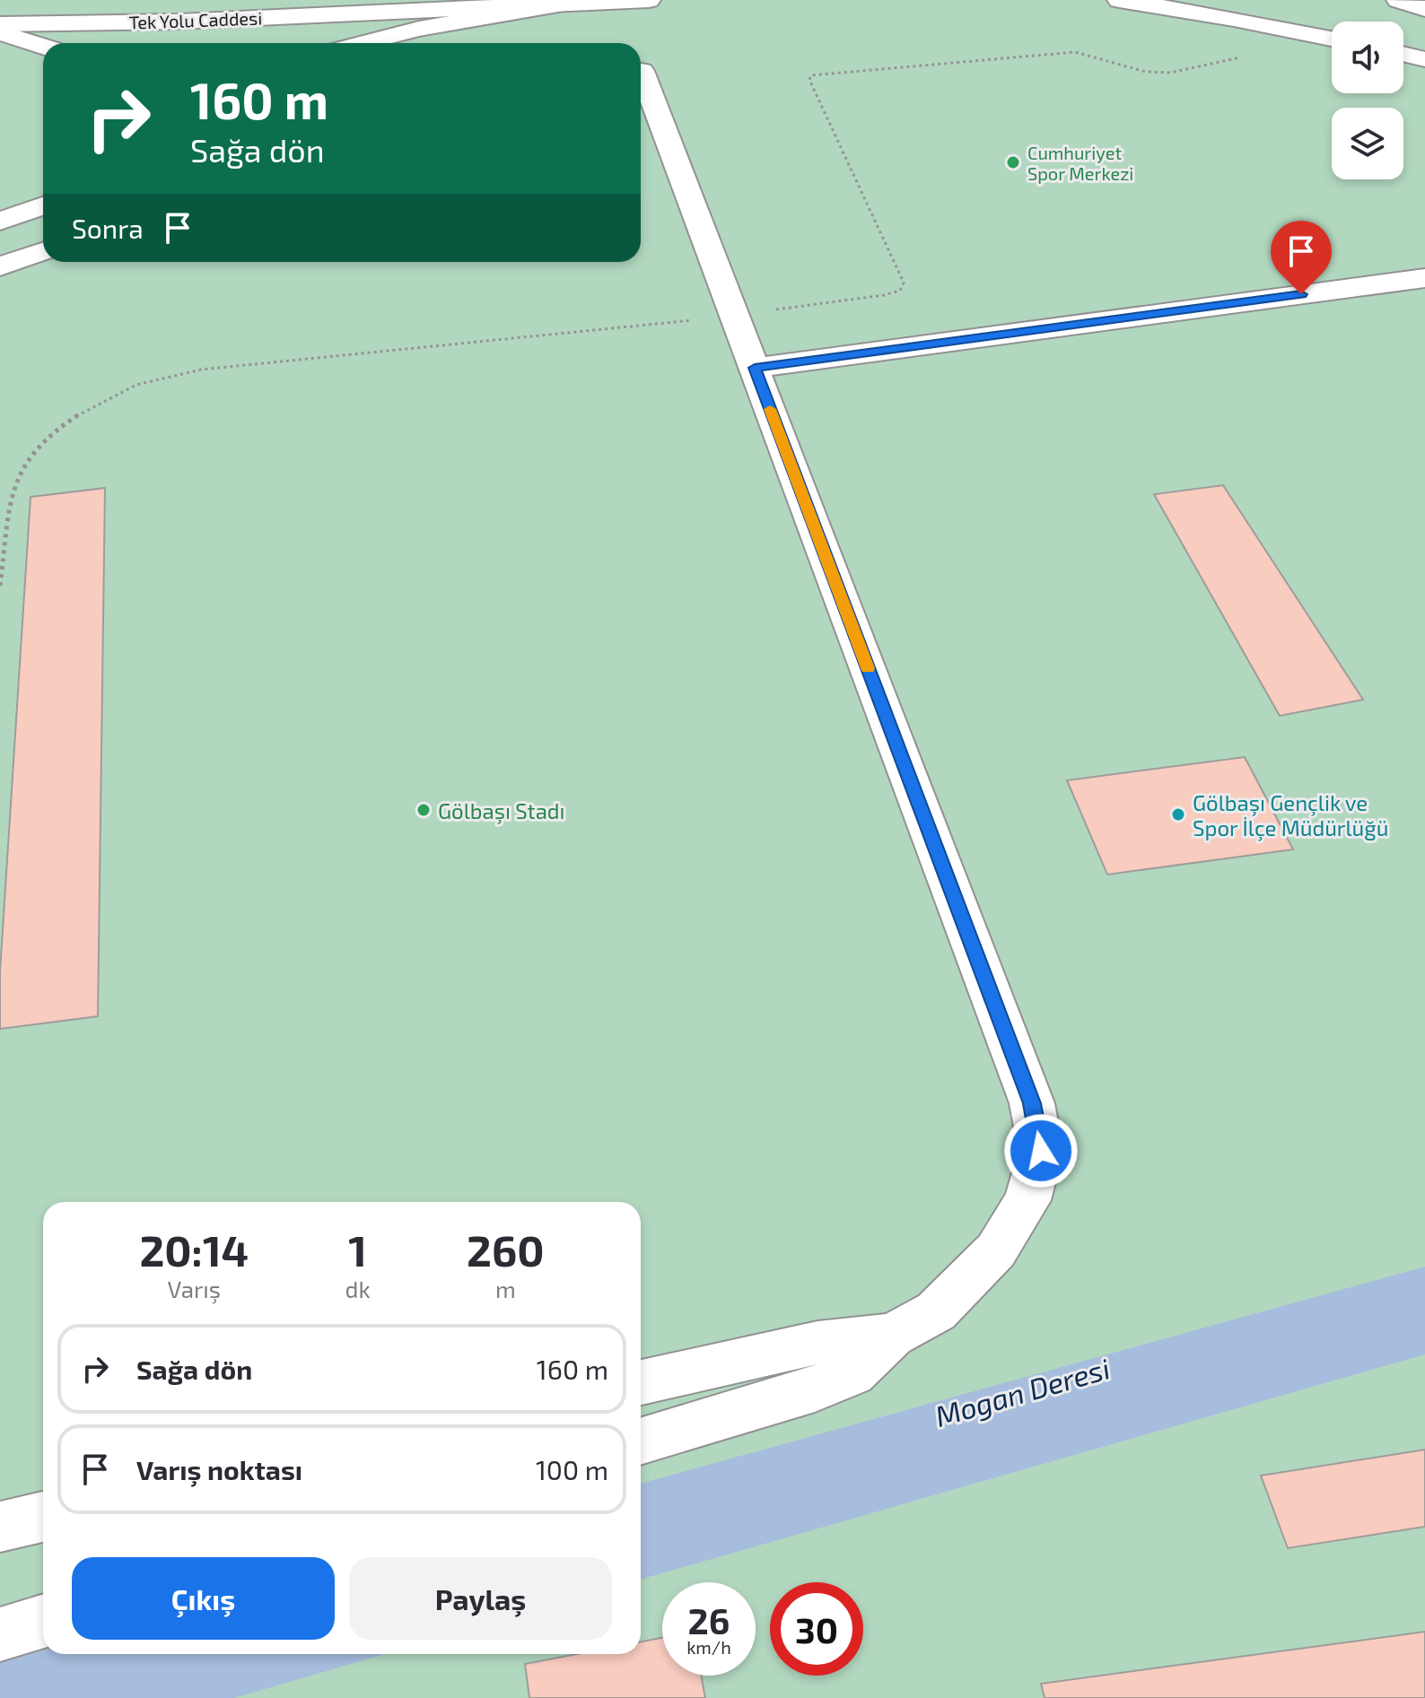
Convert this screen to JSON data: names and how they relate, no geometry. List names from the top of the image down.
{
  "streets": {
    "main road": ["Tek Yolu Caddesi"]
  },
  "water": ["Mogan Deresi"],
  "places": ["Cumhuriyet Spor Merkezi", "Gölbaşı Stadı", "Gölbaşı Gençlik ve Spor İlçe Müdürlüğü"],
  "page": {
    "turn": ["160 m", "Sağa dön"],
    "then": "Sonra",
    "eta": [
      "20:14",
      "Varış",
      "1",
      "dk",
      "260",
      "m"
    ],
    "list": [
      {
        "name": "Sağa dön",
        "value": "160 m"
      },
      {
        "name": "Varış noktası",
        "value": "100 m"
      }
    ],
    "buttons": ["Çıkış", "Paylaş"],
    "speed": "26 km/h",
    "limit": "30"
  }
}
